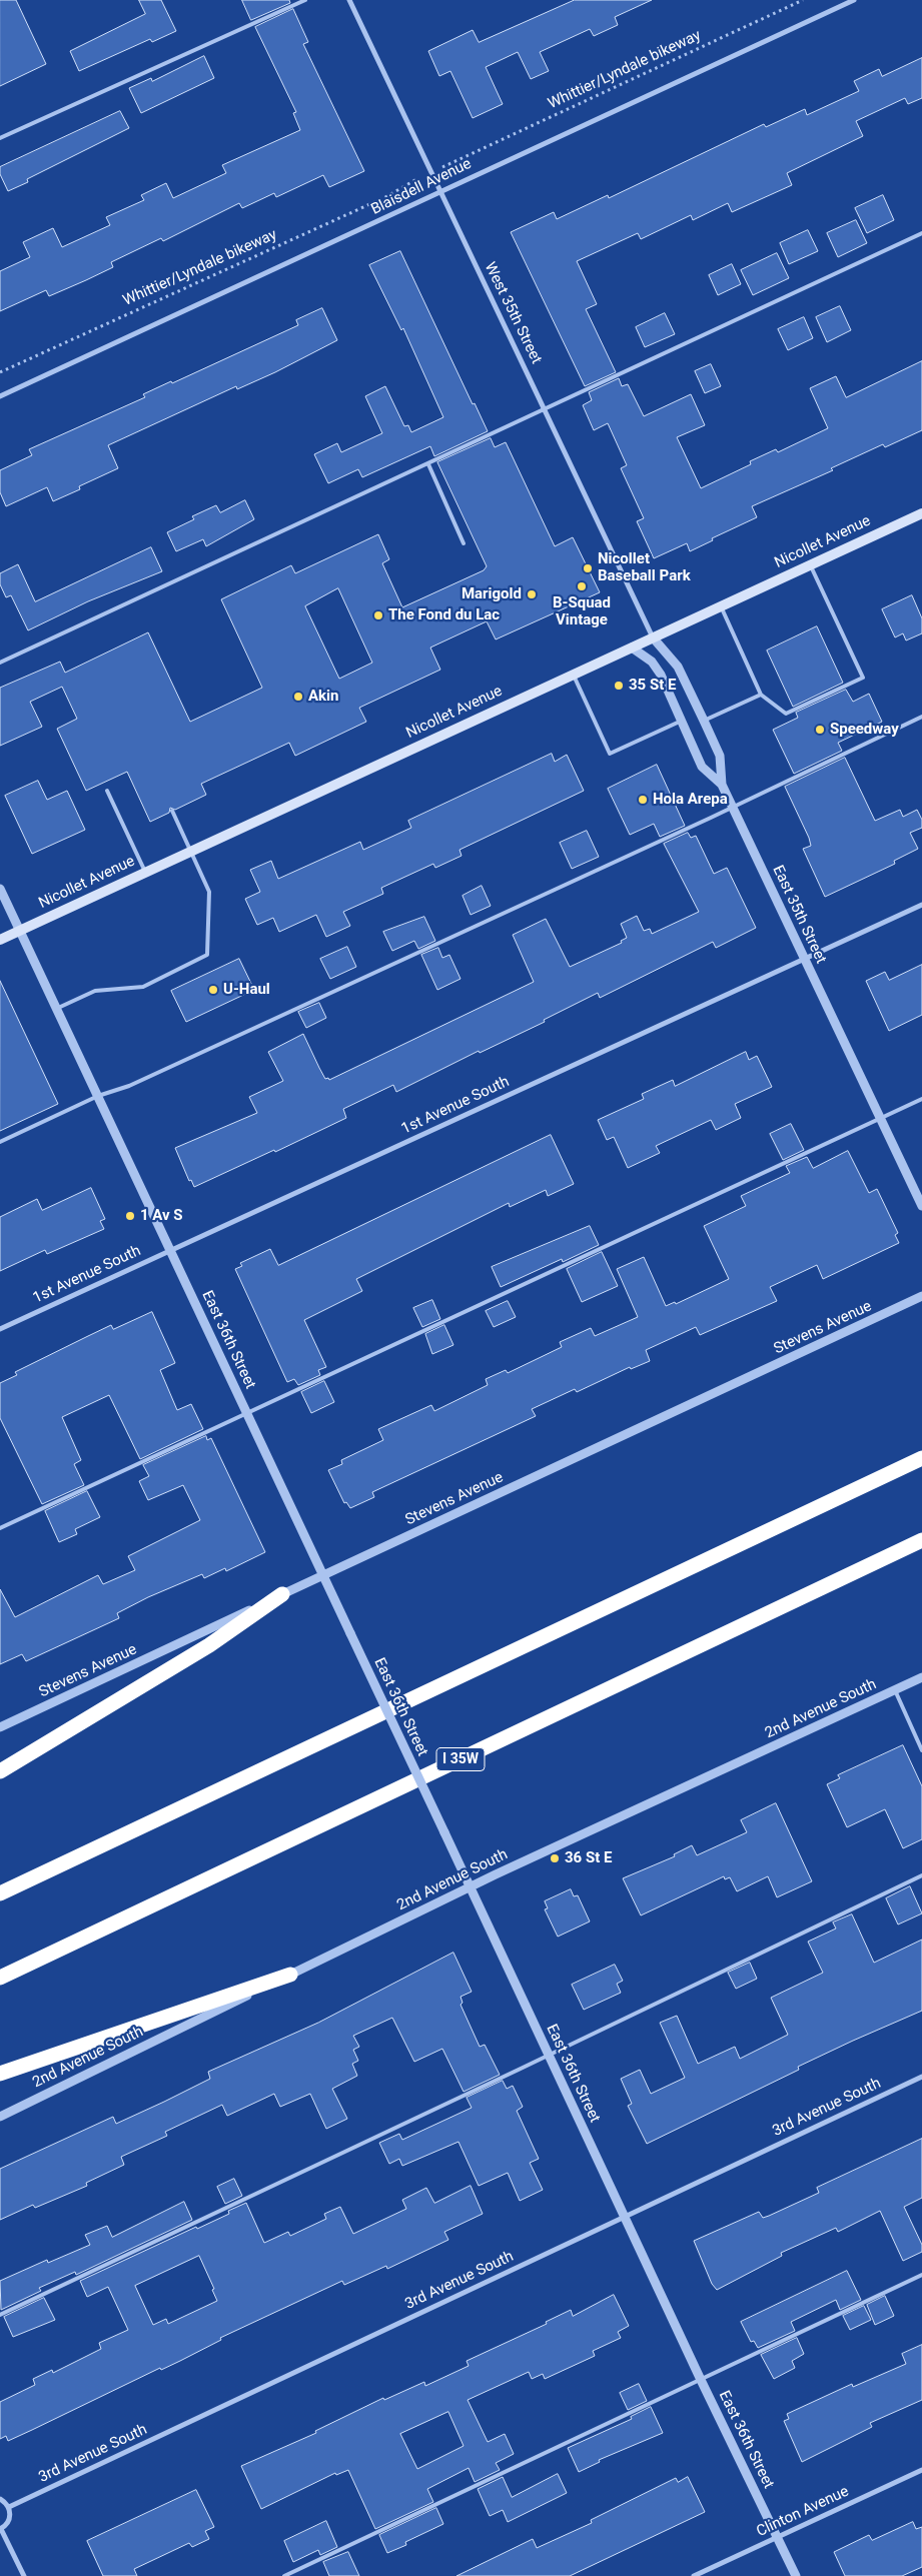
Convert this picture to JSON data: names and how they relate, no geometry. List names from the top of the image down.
{
  "streets": {
    "highway": ["I 35W"],
    "main road": ["Nicollet Avenue"],
    "street": [
      "Blaisdell Avenue",
      "West 35th Street",
      "East 35th Street",
      "1st Avenue South",
      "Stevens Avenue",
      "East 36th Street",
      "2nd Avenue South",
      "3rd Avenue South",
      "Clinton Avenue"
    ],
    "path": ["Whittier/Lyndale bikeway"]
  },
  "crossings": [
    ["Blaisdell Avenue", "West 35th Street"],
    ["West 35th Street", "Nicollet Avenue"],
    ["West 35th Street", "East 35th Street"],
    ["Nicollet Avenue", "East 35th Street"],
    ["Nicollet Avenue", "East 36th Street"],
    ["East 35th Street", "1st Avenue South"],
    ["1st Avenue South", "East 36th Street"],
    ["Stevens Avenue", "East 36th Street"],
    ["East 36th Street", "2nd Avenue South"],
    ["East 36th Street", "3rd Avenue South"],
    ["East 36th Street", "Clinton Avenue"]
  ],
  "places": [
    "Nicollet Baseball Park",
    "B-Squad Vintage",
    "Marigold",
    "The Fond du Lac",
    "35 St E",
    "Akin",
    "Speedway",
    "Hola Arepa",
    "U-Haul",
    "1 Av S",
    "36 St E"
  ]
}
